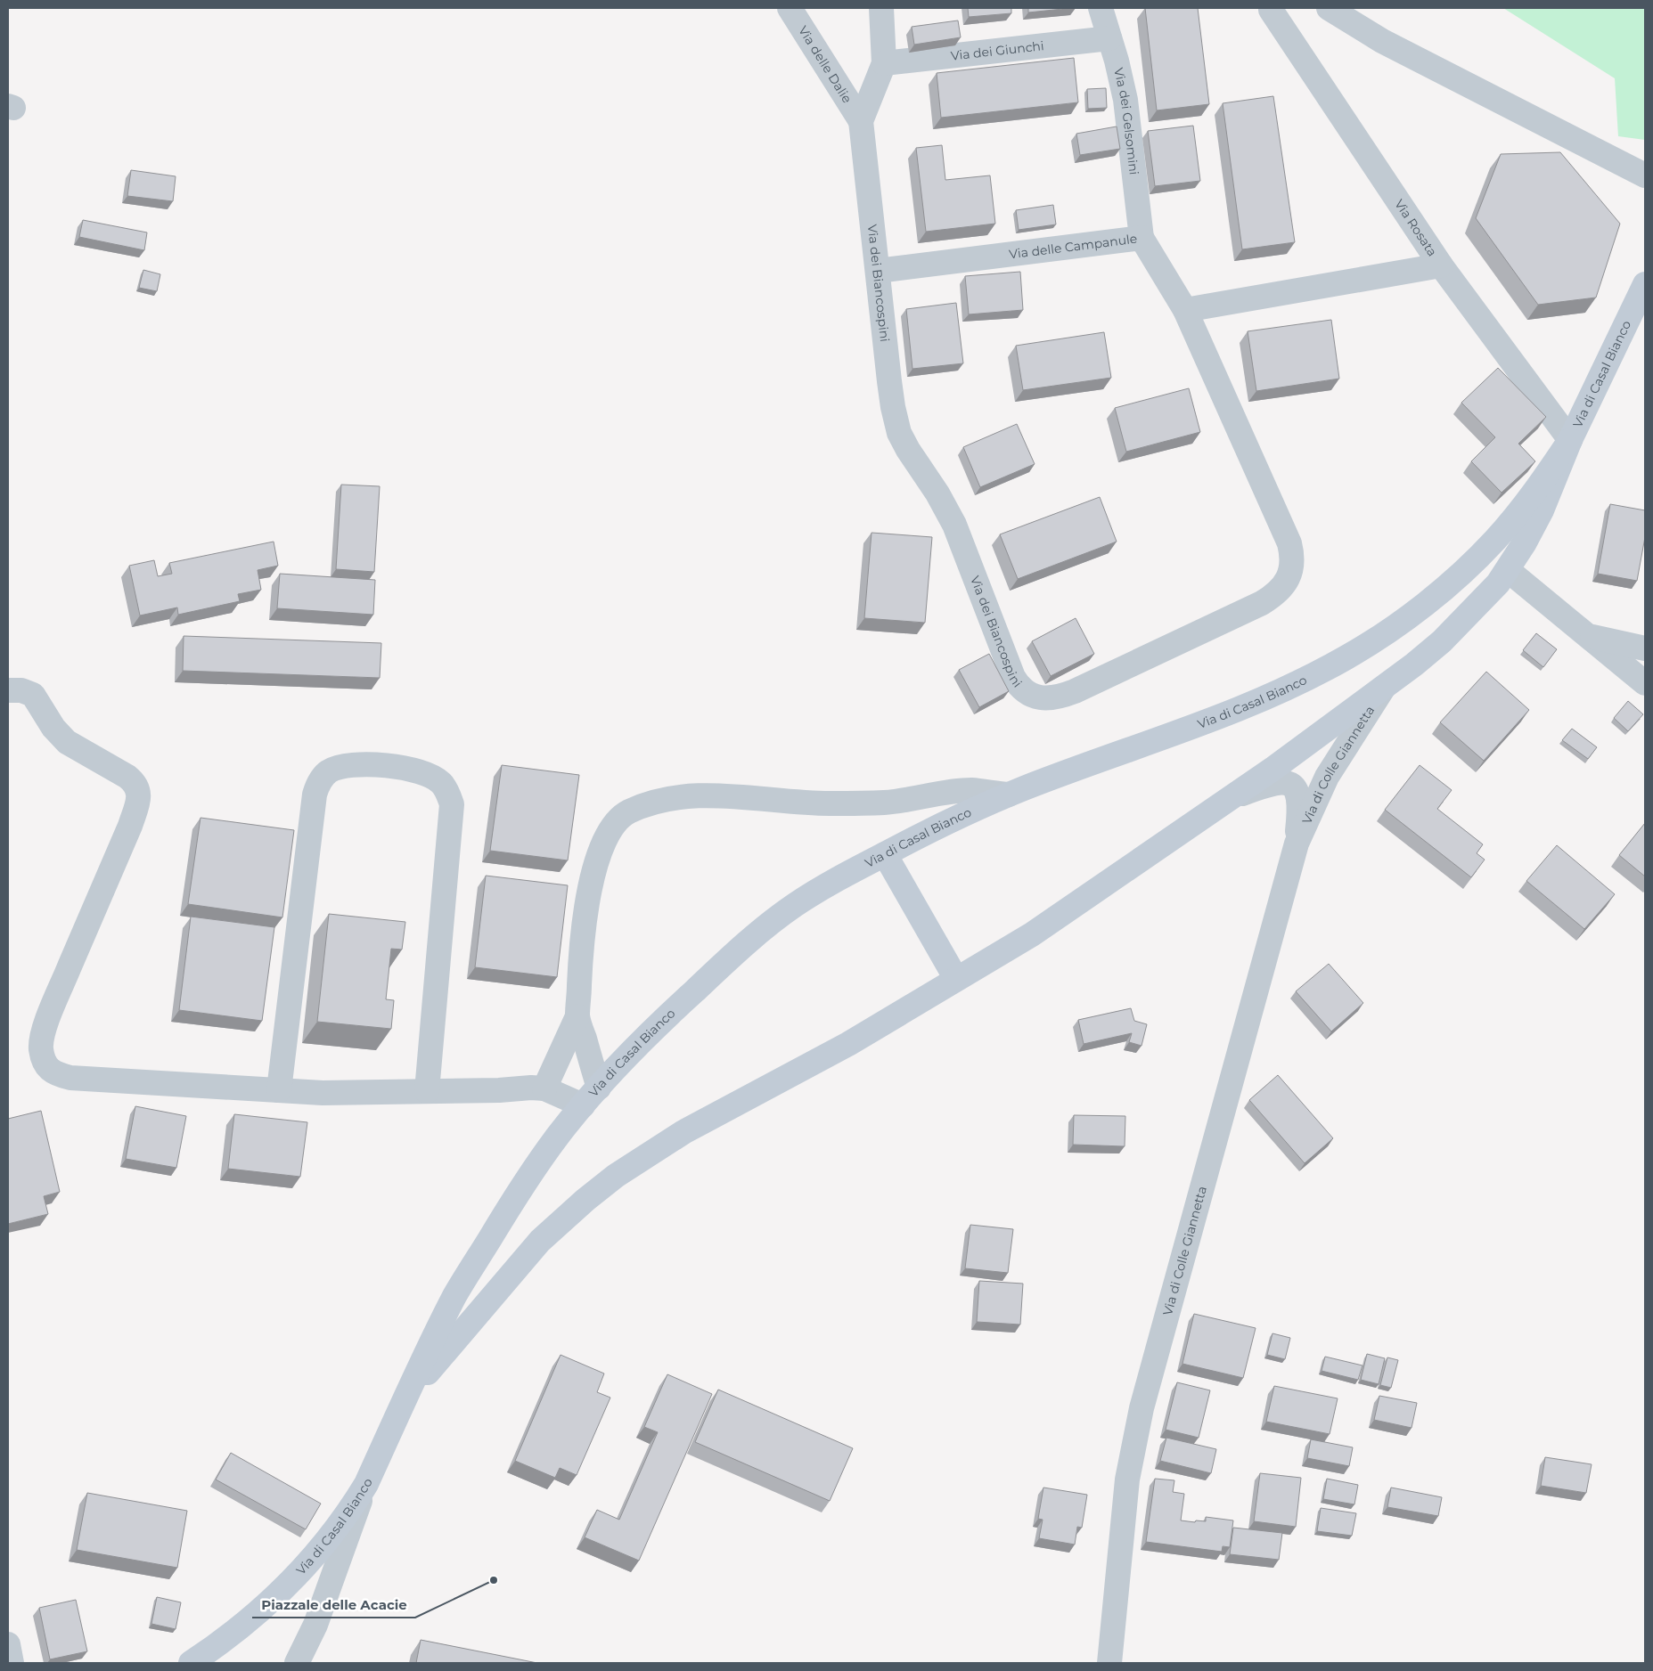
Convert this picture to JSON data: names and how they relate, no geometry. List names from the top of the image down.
{
  "streets": {
    "main road": ["Via di Casal Bianco"],
    "street": [
      "Via dei Giunchi",
      "Via delle Dalie",
      "Via dei Gelsomini",
      "Via Rosata",
      "Via delle Campanule",
      "Via dei Biancospini",
      "Via di Colle Giannetta"
    ]
  },
  "crossings": [
    ["Via dei Giunchi", "Via dei Gelsomini"],
    ["Via dei Giunchi", "Via dei Biancospini"],
    ["Via delle Dalie", "Via dei Biancospini"],
    ["Via dei Gelsomini", "Via delle Campanule"],
    ["Via Rosata", "Via di Casal Bianco"],
    ["Via delle Campanule", "Via dei Biancospini"],
    ["Via di Casal Bianco", "Via di Colle Giannetta"]
  ],
  "places": ["Piazzale delle Acacie"]
}
